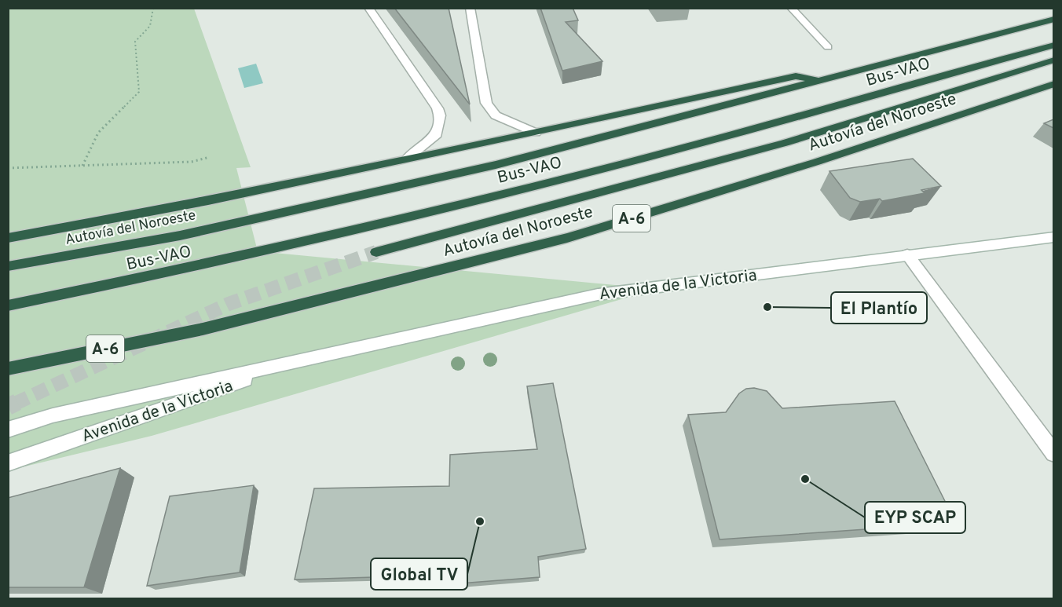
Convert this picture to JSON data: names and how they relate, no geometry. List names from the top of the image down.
{
  "streets": {
    "highway": ["Bus-VAO", "Autovía del Noroeste", "A-6"],
    "street": ["Avenida de la Victoria"]
  },
  "places": ["El Plantío", "EYP SCAP", "Global TV"]
}
